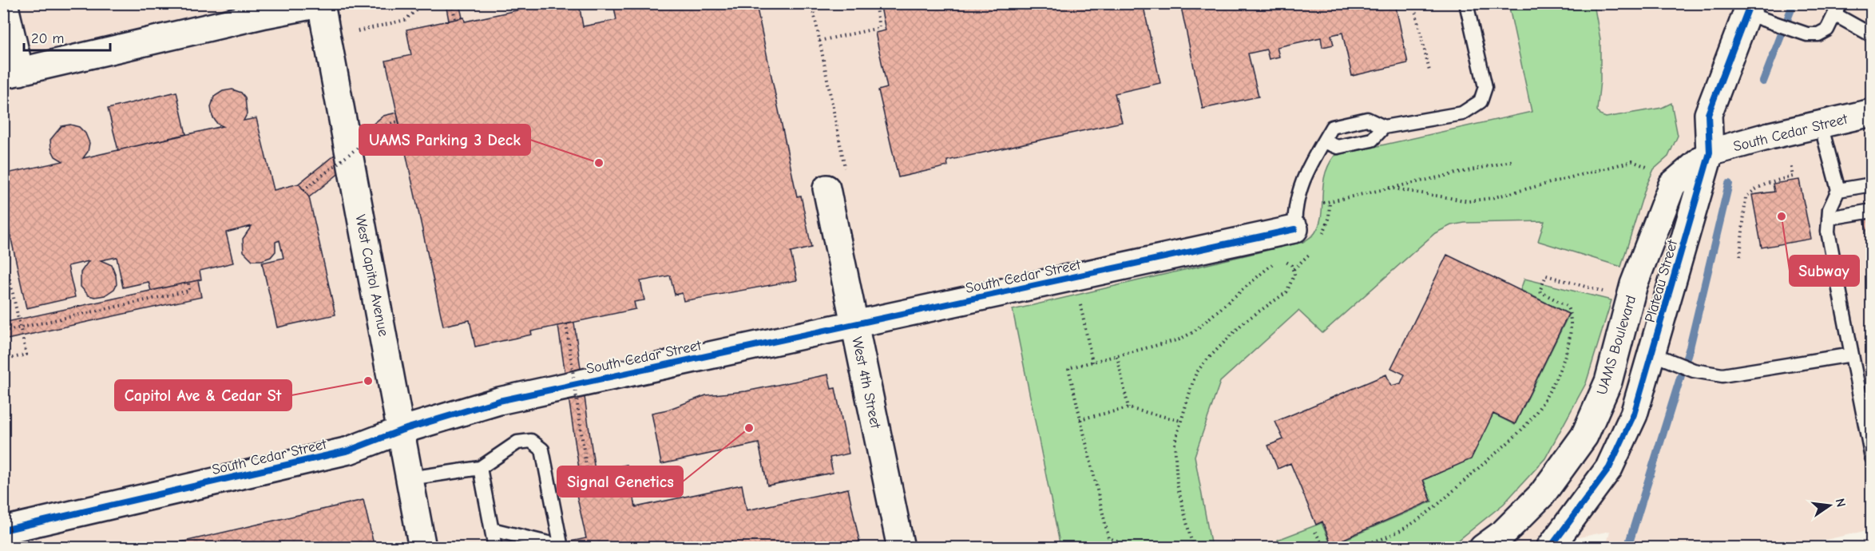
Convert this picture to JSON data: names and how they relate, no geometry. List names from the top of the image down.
{
  "streets": {
    "street": [
      "South Cedar Street",
      "West Capitol Avenue",
      "Plateau Street",
      "UAMS Boulevard",
      "West 4th Street"
    ]
  },
  "crossings": [
    ["South Cedar Street", "West Capitol Avenue"],
    ["South Cedar Street", "Plateau Street"],
    ["South Cedar Street", "UAMS Boulevard"],
    ["South Cedar Street", "West 4th Street"],
    ["Plateau Street", "UAMS Boulevard"]
  ],
  "places": [
    "UAMS Parking 3 Deck",
    "Subway",
    "Capitol Ave & Cedar St",
    "Signal Genetics"
  ],
  "scale_bar": "20 m",
  "north": "right"
}
